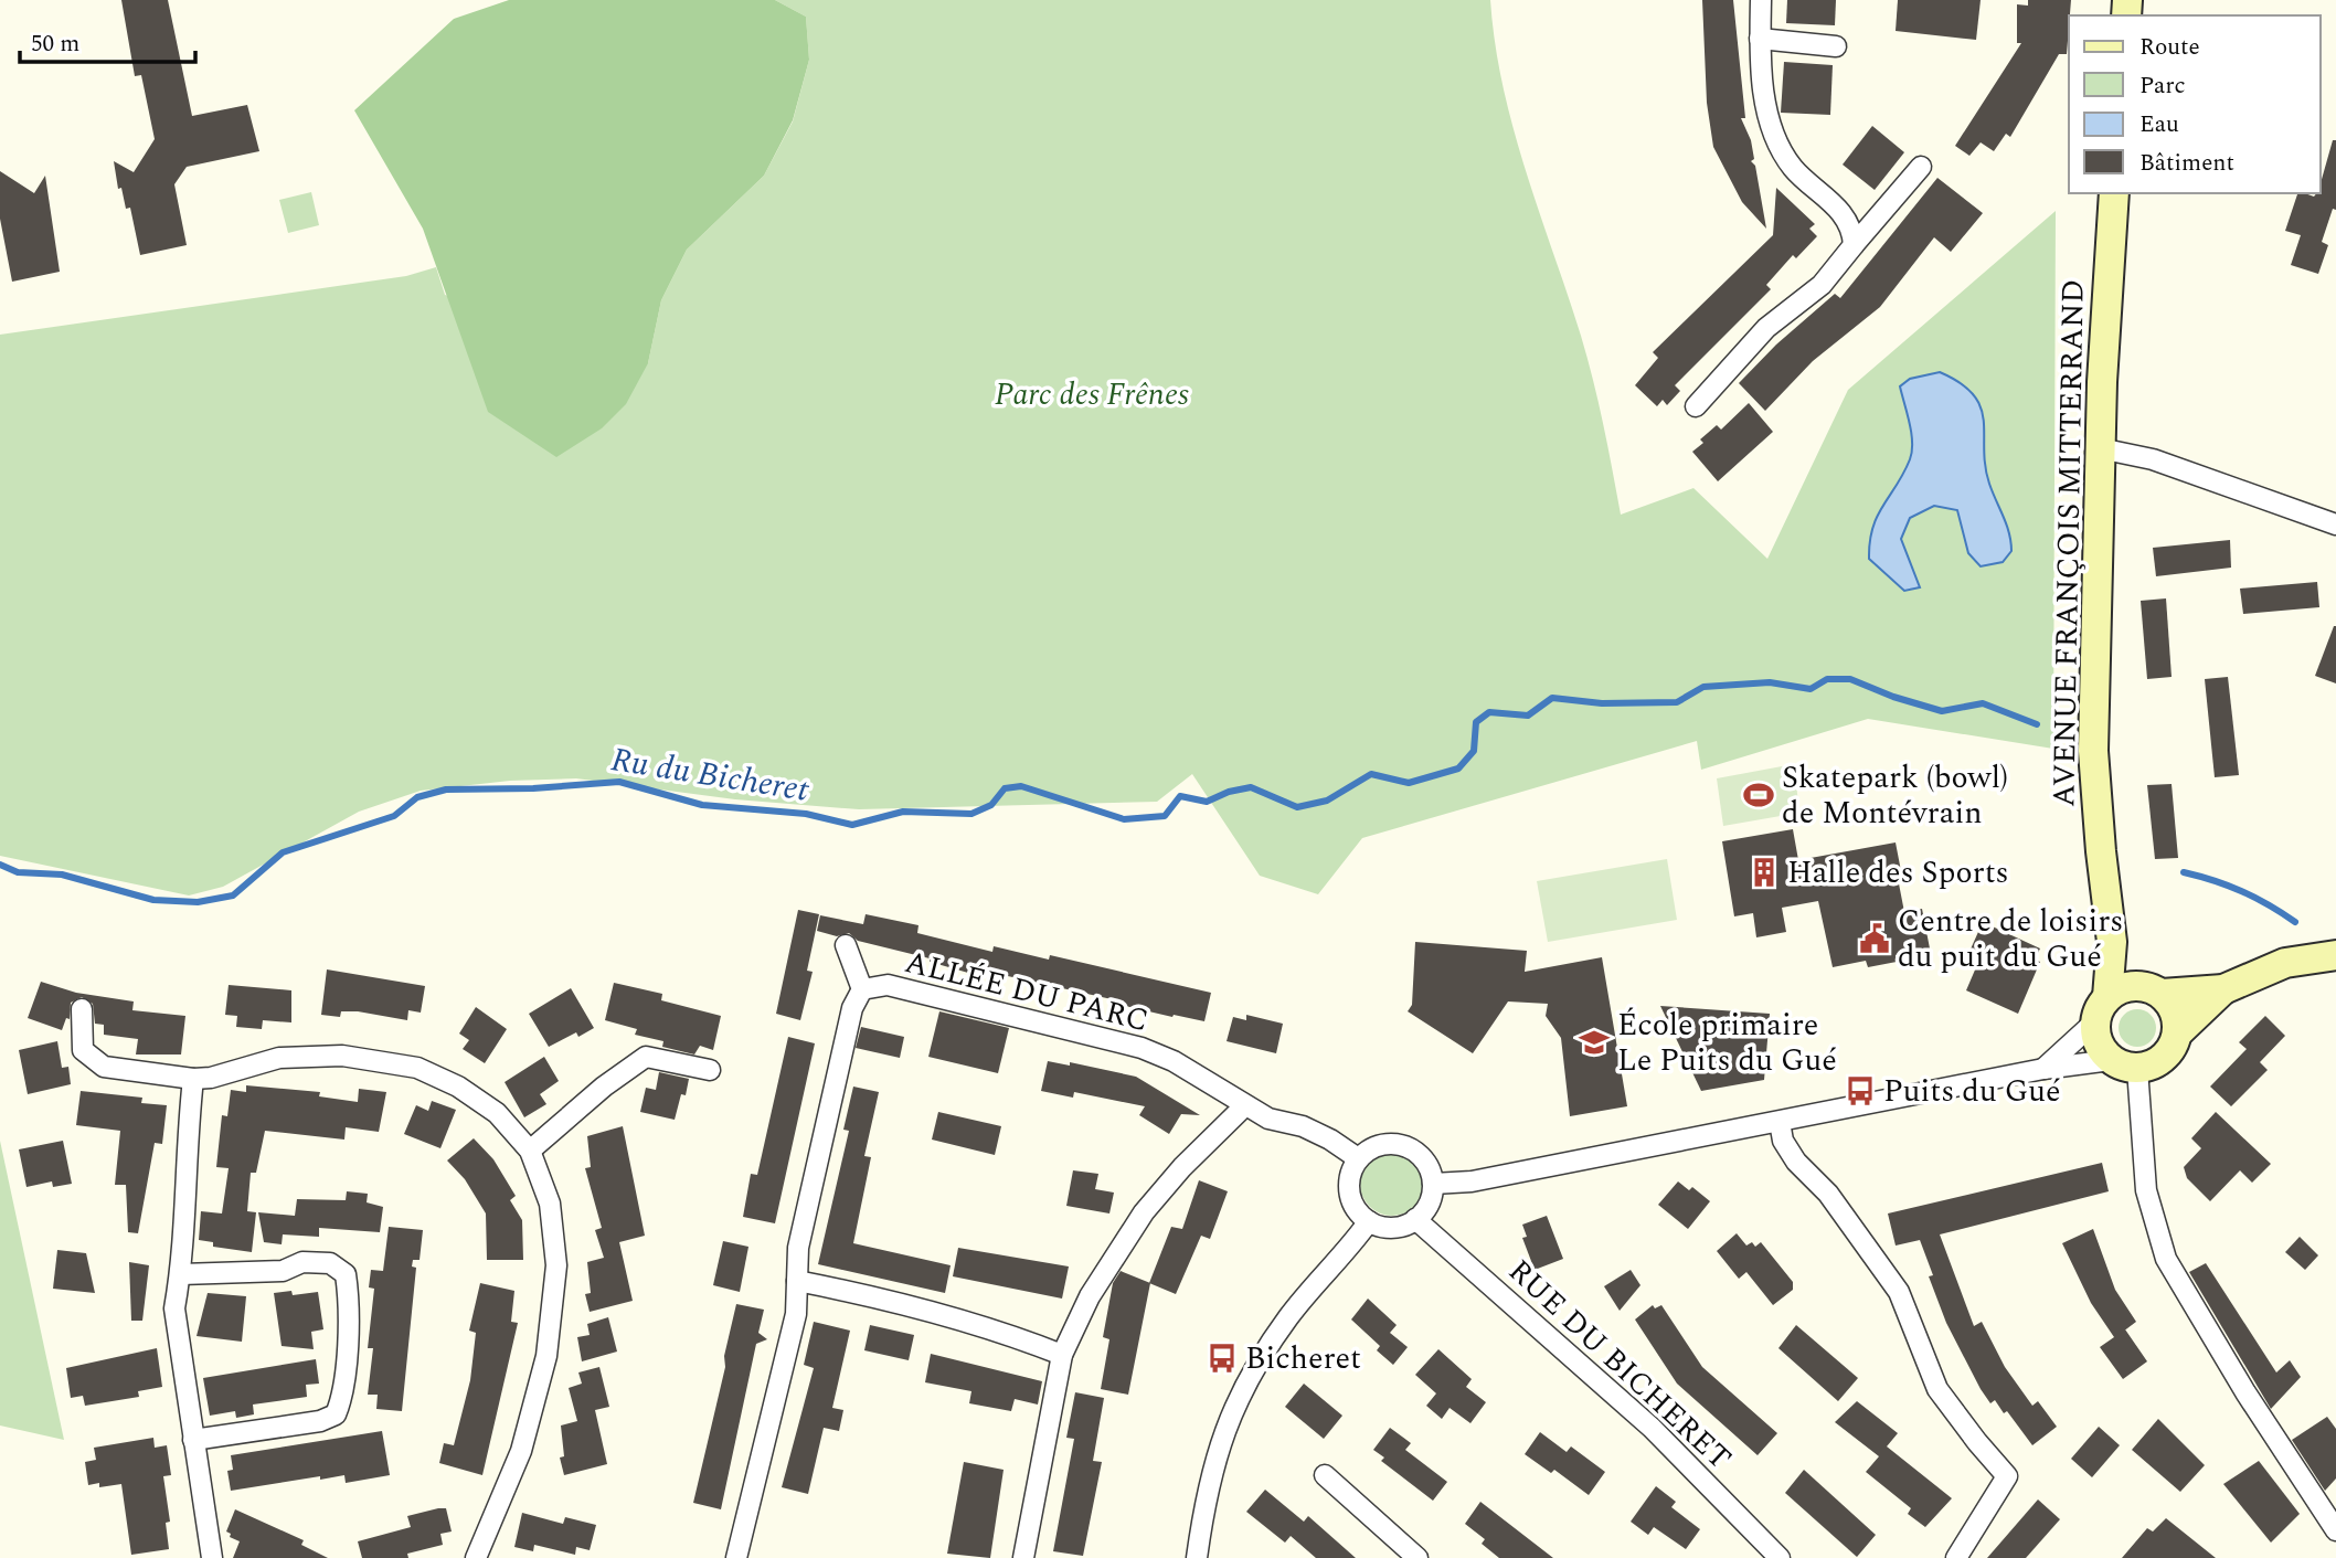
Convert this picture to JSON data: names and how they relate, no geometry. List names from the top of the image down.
{
  "streets": {
    "main road": ["AVENUE FRANÇOIS MITTERRAND"],
    "street": ["ALLÉE DU PARC", "RUE DU BICHERET"]
  },
  "crossings": [
    ["ALLÉE DU PARC", "RUE DU BICHERET"]
  ],
  "water": ["Ru du Bicheret"],
  "parks": ["Parc des Frênes"],
  "places": {
    "sports": ["Skatepark (bowl) de Montévrain"],
    "building": ["Halle des Sports"],
    "public building": ["Centre de loisirs du puit du Gué"],
    "school or university": ["École primaire Le Puits du Gué"],
    "bus stop": ["Puits du Gué", "Bicheret"]
  },
  "legend": [
    "Route",
    "Parc",
    "Eau",
    "Bâtiment"
  ],
  "scale_bar": "50 m"
}
